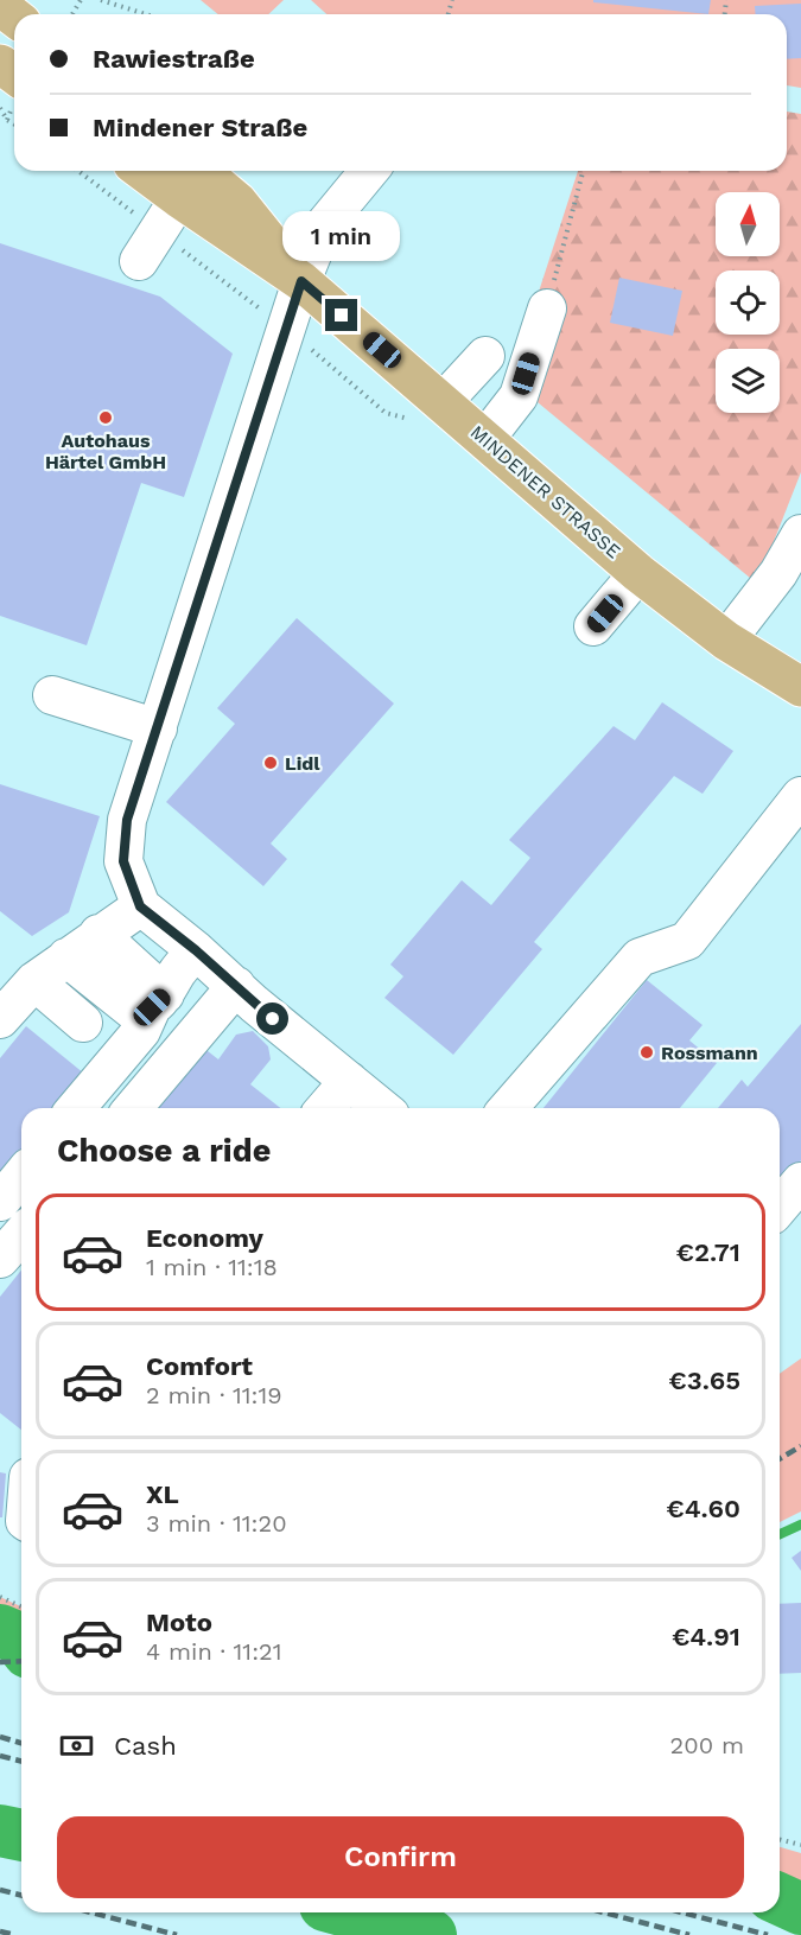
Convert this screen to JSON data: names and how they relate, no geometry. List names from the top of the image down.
{
  "streets": {
    "main road": ["MINDENER STRASSE"]
  },
  "places": ["Autohaus Härtel GmbH", "Lidl", "Rossmann"],
  "north": "top",
  "page": {
    "banner": ["Rawiestraße", "Mindener Straße"],
    "bubble": "1 min",
    "heading": "Choose a ride",
    "list": [
      {
        "name": "Economy",
        "note": "1 min · 11:18",
        "value": "€2.71"
      },
      {
        "name": "Comfort",
        "note": "2 min · 11:19",
        "value": "€3.65"
      },
      {
        "name": "XL",
        "note": "3 min · 11:20",
        "value": "€4.60"
      },
      {
        "name": "Moto",
        "note": "4 min · 11:21",
        "value": "€4.91"
      }
    ],
    "pay": ["Cash", "200 m"],
    "buttons": "Confirm"
  }
}
